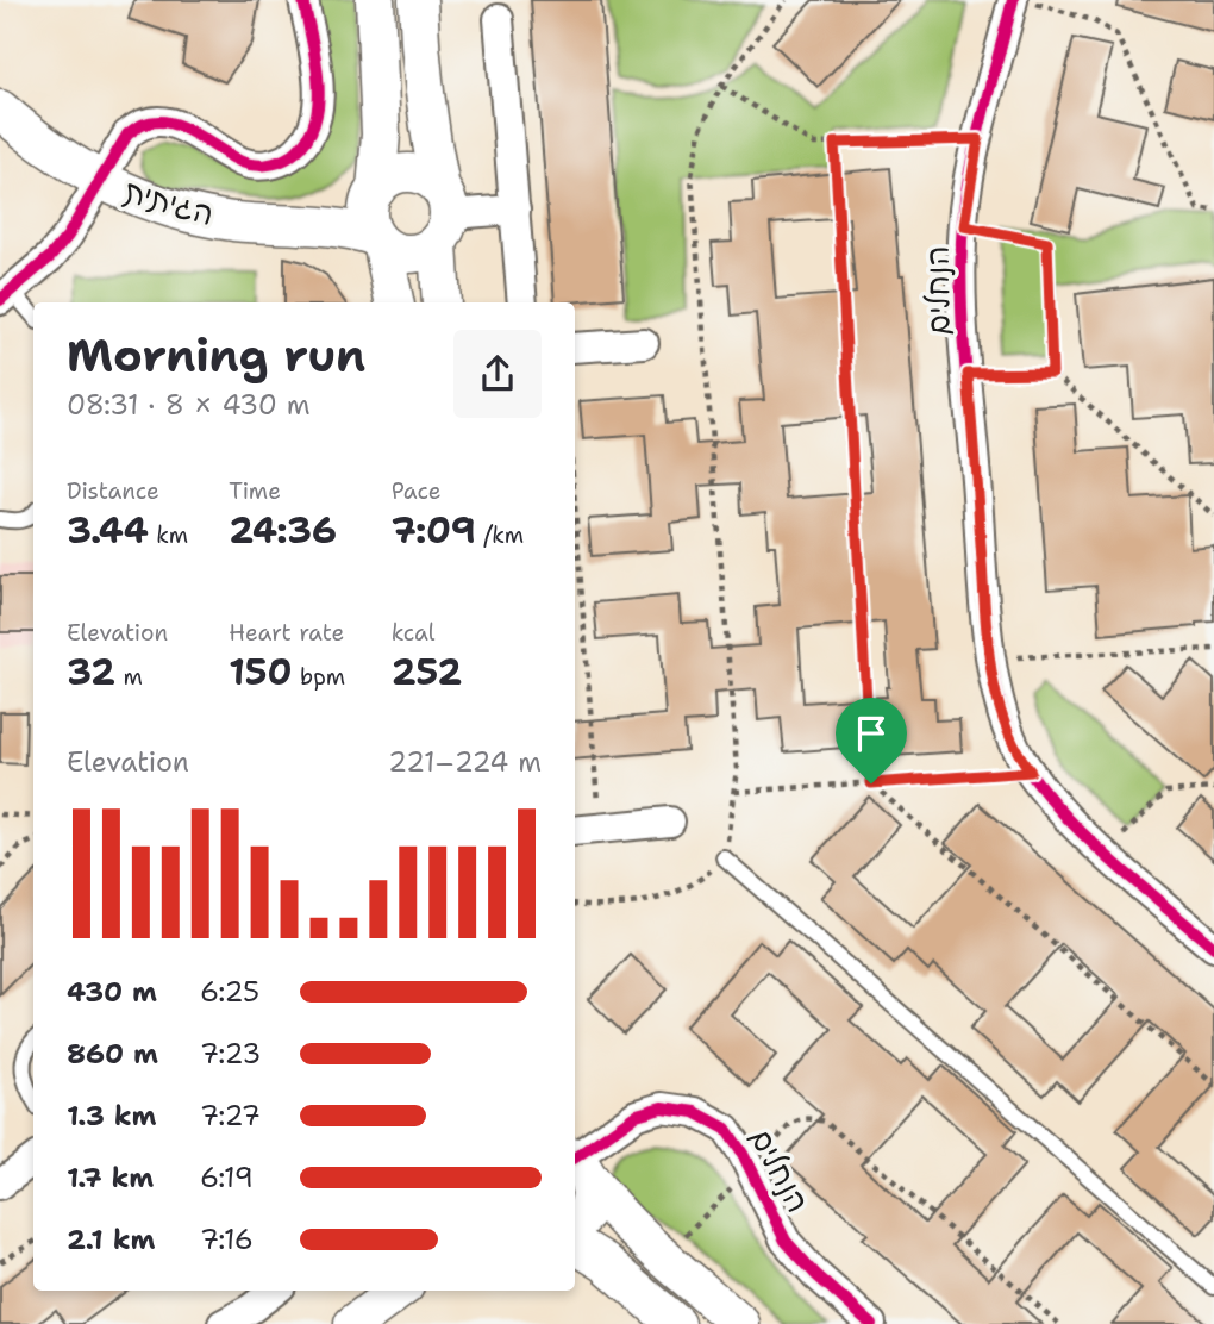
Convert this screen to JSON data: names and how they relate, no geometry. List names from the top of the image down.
{
  "streets": {
    "street": ["הגיתית", "הנחלים"]
  },
  "page": {
    "heading": ["Morning run", "08:31 · 8 × 430 m"],
    "stats": [
      ["Distance", "3.44 km"],
      ["Time", "24:36"],
      ["Pace", "7:09 /km"],
      ["Elevation", "32 m"],
      ["Heart rate", "150 bpm"],
      ["kcal", "252"]
    ],
    "chart": ["Elevation", "221–224 m"],
    "list": [
      {
        "name": "430 m",
        "note": "6:25"
      },
      {
        "name": "860 m",
        "note": "7:23"
      },
      {
        "name": "1.3 km",
        "note": "7:27"
      },
      {
        "name": "1.7 km",
        "note": "6:19"
      },
      {
        "name": "2.1 km",
        "note": "7:16"
      }
    ]
  }
}
